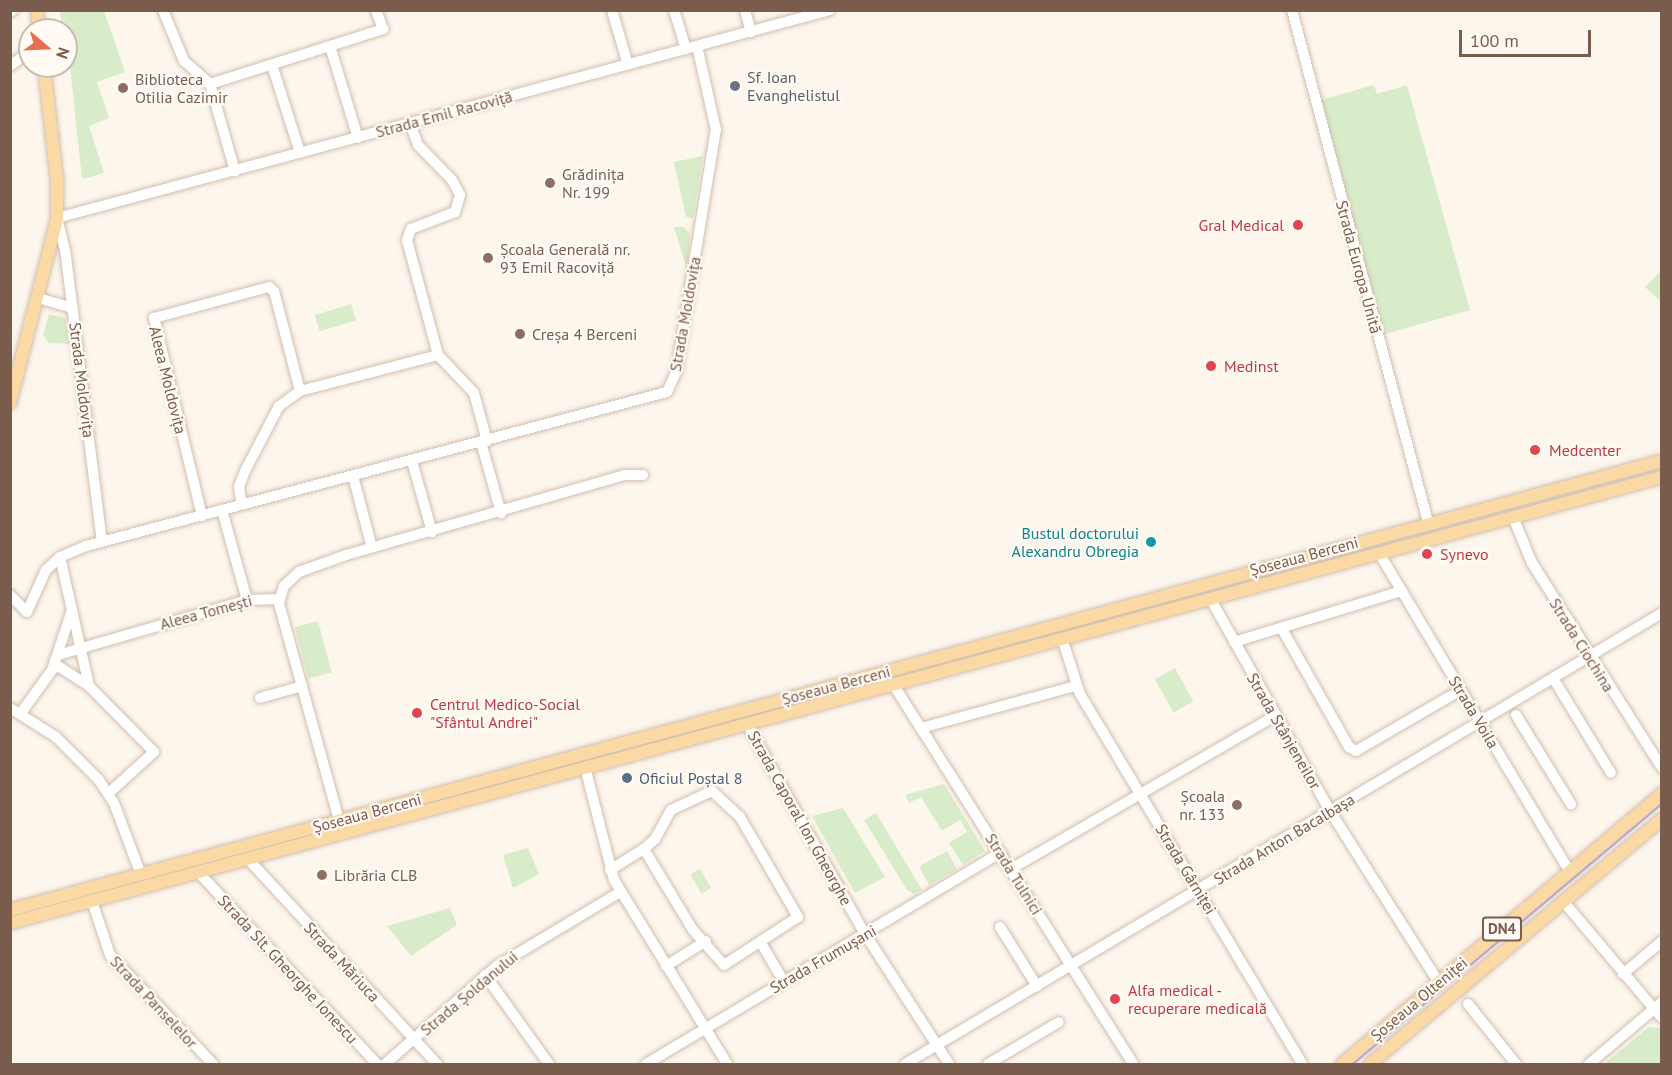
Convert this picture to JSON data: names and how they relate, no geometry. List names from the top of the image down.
{
  "streets": {
    "main road": ["Șoseaua Berceni", "DN4", "Șoseaua Olteniței"],
    "street": [
      "Strada Emil Racoviță",
      "Strada Europa Unită",
      "Strada Moldovița",
      "Aleea Moldovița",
      "Aleea Tomești",
      "Strada Ciochina",
      "Strada Voila",
      "Strada Stânjeneilor",
      "Strada Caporal Ion Gheorghe",
      "Strada Anton Bacalbașa",
      "Strada Gârniței",
      "Strada Tulnici",
      "Strada Frumușani",
      "Strada Măriuca",
      "Strada Slt. Gheorghe Ionescu",
      "Strada Șoldanului",
      "Strada Panselelor"
    ]
  },
  "crossings": [
    ["Strada Emil Racoviță", "Strada Moldovița"],
    ["Strada Europa Unită", "Șoseaua Berceni"],
    ["Strada Moldovița", "Aleea Moldovița"],
    ["Șoseaua Berceni", "Strada Ciochina"],
    ["Șoseaua Berceni", "Strada Voila"],
    ["Șoseaua Berceni", "Strada Stânjeneilor"],
    ["Șoseaua Berceni", "Strada Caporal Ion Gheorghe"],
    ["Șoseaua Berceni", "Strada Gârniței"],
    ["Șoseaua Berceni", "Strada Tulnici"],
    ["Șoseaua Berceni", "Strada Măriuca"],
    ["Șoseaua Berceni", "Strada Slt. Gheorghe Ionescu"],
    ["Șoseaua Berceni", "Strada Panselelor"],
    ["Strada Ciochina", "Strada Anton Bacalbașa"],
    ["Strada Voila", "Strada Anton Bacalbașa"],
    ["Strada Voila", "Șoseaua Olteniței"],
    ["Strada Stânjeneilor", "Strada Anton Bacalbașa"],
    ["Strada Stânjeneilor", "Șoseaua Olteniței"],
    ["Strada Caporal Ion Gheorghe", "Strada Anton Bacalbașa"],
    ["Strada Caporal Ion Gheorghe", "Strada Frumușani"],
    ["Strada Anton Bacalbașa", "Strada Gârniței"],
    ["Strada Anton Bacalbașa", "Strada Tulnici"],
    ["Strada Tulnici", "Strada Frumușani"],
    ["Strada Măriuca", "Strada Șoldanului"]
  ],
  "places": [
    "Sf. Ioan Evanghelistul",
    "Biblioteca Otilia Cazimir",
    "Grădinița Nr. 199",
    "Gral Medical",
    "Școala Generală nr. 93 Emil Racoviță",
    "Creșa 4 Berceni",
    "Medinst",
    "Medcenter",
    "Bustul doctorului Alexandru Obregia",
    "Synevo",
    "Centrul Medico-Social \"Sfântul Andrei\"",
    "Oficiul Poștal 8",
    "Școala nr. 133",
    "Librăria CLB",
    "Alfa medical - recuperare medicală"
  ],
  "scale_bar": "100 m",
  "north": "right"
}
